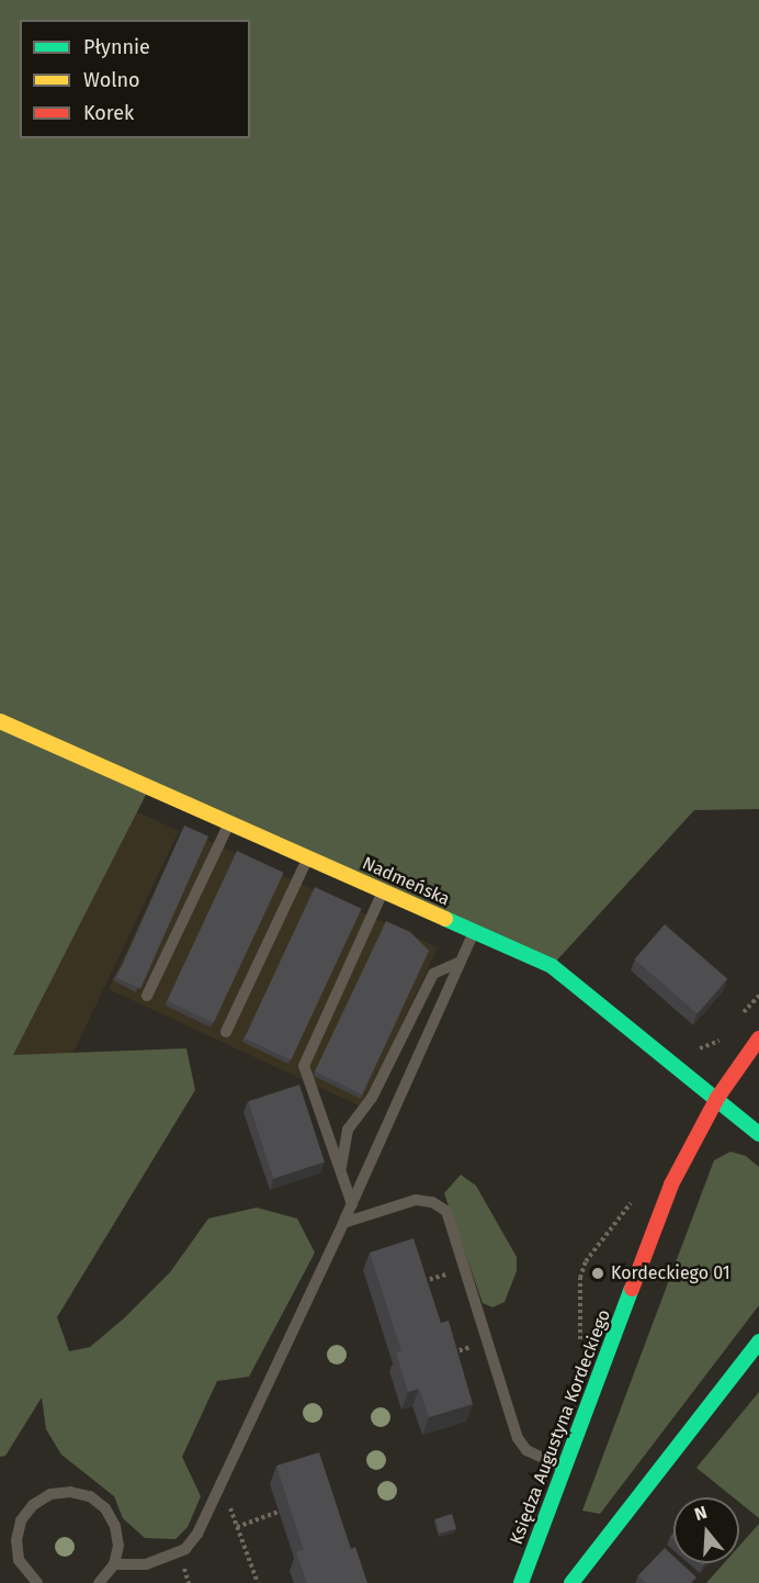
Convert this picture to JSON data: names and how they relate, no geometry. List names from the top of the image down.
{
  "streets": {
    "street": ["Nadmeńska", "Księdza Augustyna Kordeckiego"]
  },
  "crossings": [
    ["Nadmeńska", "Księdza Augustyna Kordeckiego"]
  ],
  "places": ["Kordeckiego 01"],
  "legend": ["Płynnie", "Wolno", "Korek"],
  "north": "top"
}
